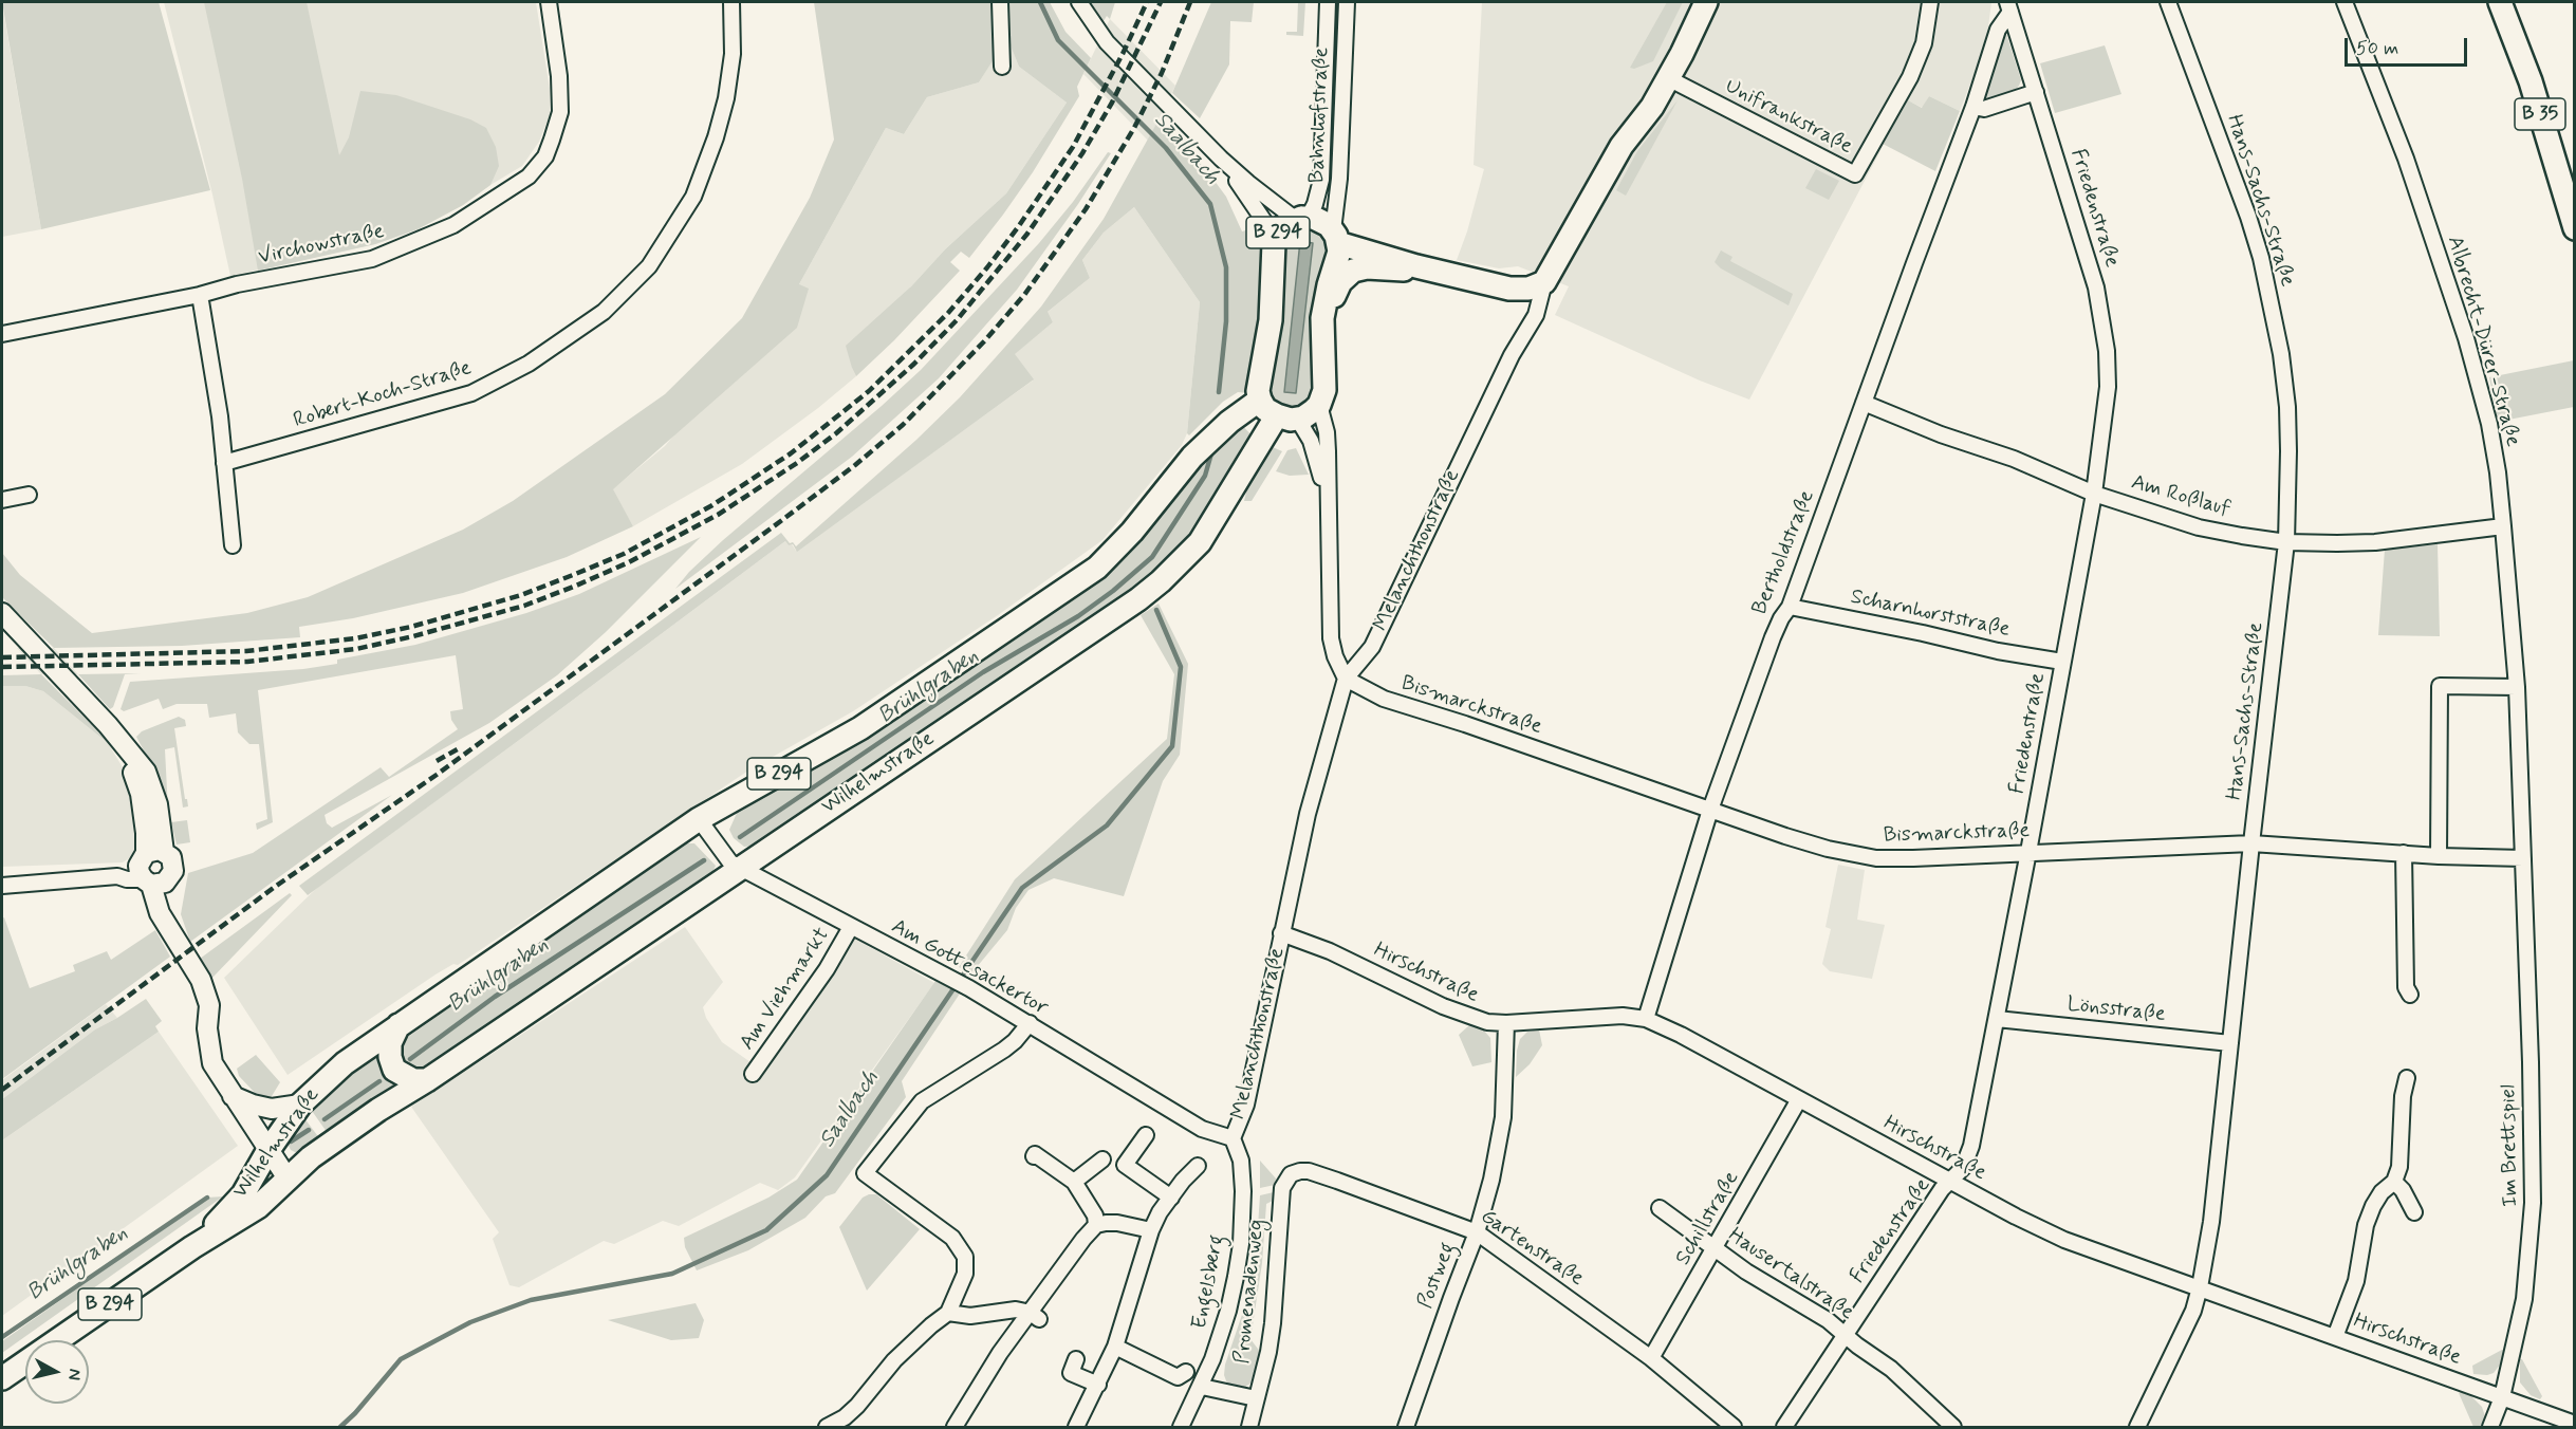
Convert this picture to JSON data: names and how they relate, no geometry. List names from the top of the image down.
{
  "streets": {
    "main road": [
      "B 35",
      "B 294",
      "Melanchthonstraße",
      "Wilhelmstraße"
    ],
    "street": [
      "Bahnhofstraße",
      "Unifrankstraße",
      "Hans-Sachs-Straße",
      "Friedenstraße",
      "Virchowstraße",
      "Albrecht-Dürer-Straße",
      "Robert-Koch-Straße",
      "Am Roßlauf",
      "Bertholdstraße",
      "Scharnhorststraße",
      "Bismarckstraße",
      "Am Gottesackertor",
      "Hirschstraße",
      "Am Viehmarkt",
      "Lönsstraße",
      "Im Brettspiel",
      "Schillstraße",
      "Gartenstraße",
      "Hausertalstraße",
      "Postweg",
      "Engelsberg",
      "Promenadenweg"
    ]
  },
  "crossings": [
    ["Bahnhofstraße", "B 294"],
    ["Unifrankstraße", "Melanchthonstraße"],
    ["Hans-Sachs-Straße", "Am Roßlauf"],
    ["Hans-Sachs-Straße", "Bismarckstraße"],
    ["Hans-Sachs-Straße", "Hirschstraße"],
    ["Hans-Sachs-Straße", "Lönsstraße"],
    ["Friedenstraße", "Am Roßlauf"],
    ["Friedenstraße", "Bertholdstraße"],
    ["Friedenstraße", "Scharnhorststraße"],
    ["Friedenstraße", "Bismarckstraße"],
    ["Friedenstraße", "Hirschstraße"],
    ["Friedenstraße", "Lönsstraße"],
    ["Friedenstraße", "Hausertalstraße"],
    ["B 294", "Melanchthonstraße"],
    ["B 294", "Wilhelmstraße"],
    ["Albrecht-Dürer-Straße", "Am Roßlauf"],
    ["Albrecht-Dürer-Straße", "Bismarckstraße"],
    ["Albrecht-Dürer-Straße", "Im Brettspiel"],
    ["Am Roßlauf", "Bertholdstraße"],
    ["Melanchthonstraße", "Bismarckstraße"],
    ["Melanchthonstraße", "Am Gottesackertor"],
    ["Melanchthonstraße", "Hirschstraße"],
    ["Melanchthonstraße", "Engelsberg"],
    ["Bertholdstraße", "Scharnhorststraße"],
    ["Bertholdstraße", "Bismarckstraße"],
    ["Bertholdstraße", "Hirschstraße"],
    ["Bismarckstraße", "Im Brettspiel"],
    ["Wilhelmstraße", "Am Gottesackertor"],
    ["Am Gottesackertor", "Am Viehmarkt"],
    ["Am Gottesackertor", "Engelsberg"],
    ["Hirschstraße", "Im Brettspiel"],
    ["Hirschstraße", "Schillstraße"],
    ["Hirschstraße", "Postweg"],
    ["Schillstraße", "Gartenstraße"],
    ["Schillstraße", "Hausertalstraße"],
    ["Gartenstraße", "Postweg"],
    ["Gartenstraße", "Promenadenweg"],
    ["Engelsberg", "Promenadenweg"]
  ],
  "water": ["Saalbach", "Brühlgraben"],
  "scale_bar": "50 m",
  "north": "right"
}
